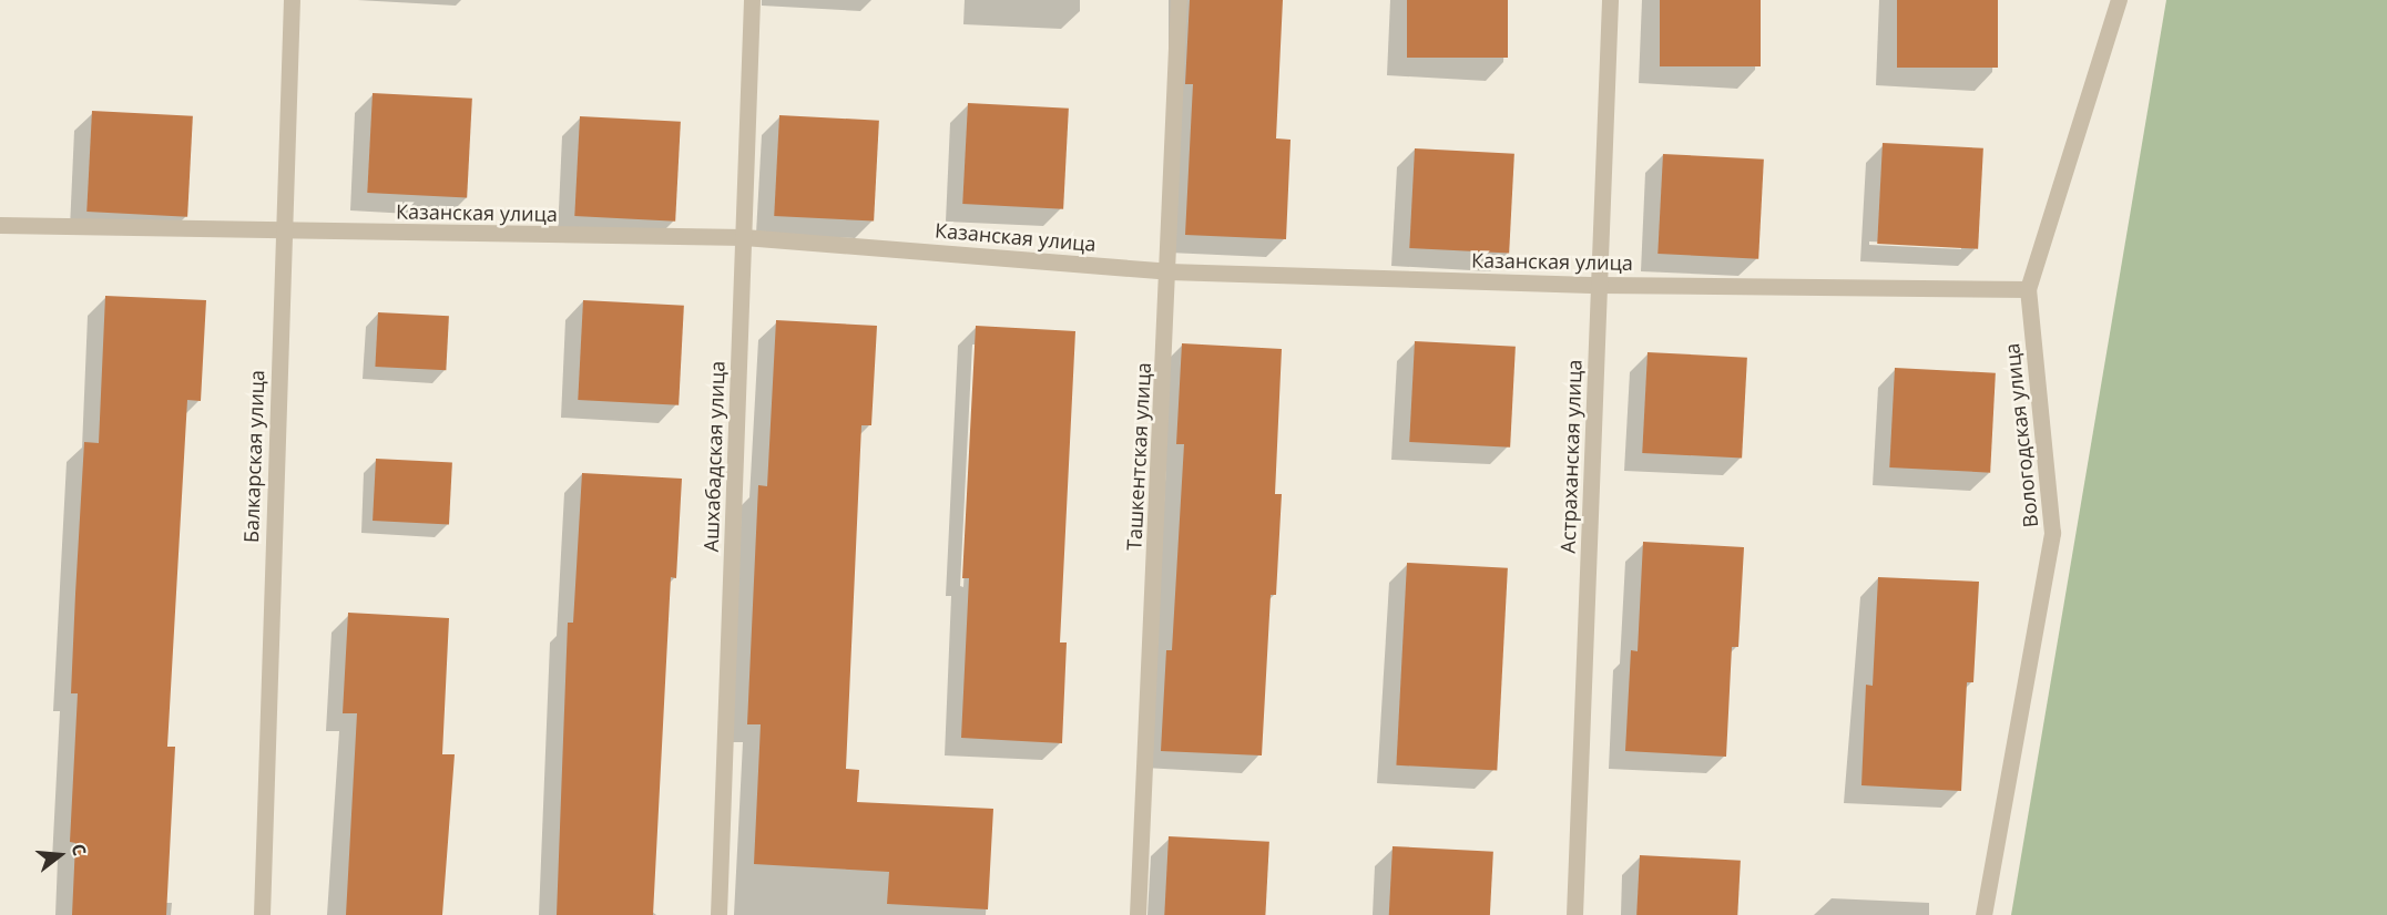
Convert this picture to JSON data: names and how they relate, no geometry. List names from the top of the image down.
{
  "streets": {
    "street": [
      "Казанская улица",
      "Вологодская улица",
      "Балкарская улица",
      "Ашхабадская улица",
      "Ташкентская улица",
      "Астраханская улица"
    ]
  },
  "crossings": [
    ["Казанская улица", "Вологодская улица"],
    ["Казанская улица", "Балкарская улица"],
    ["Казанская улица", "Ашхабадская улица"],
    ["Казанская улица", "Ташкентская улица"],
    ["Казанская улица", "Астраханская улица"]
  ],
  "north": "right"
}
